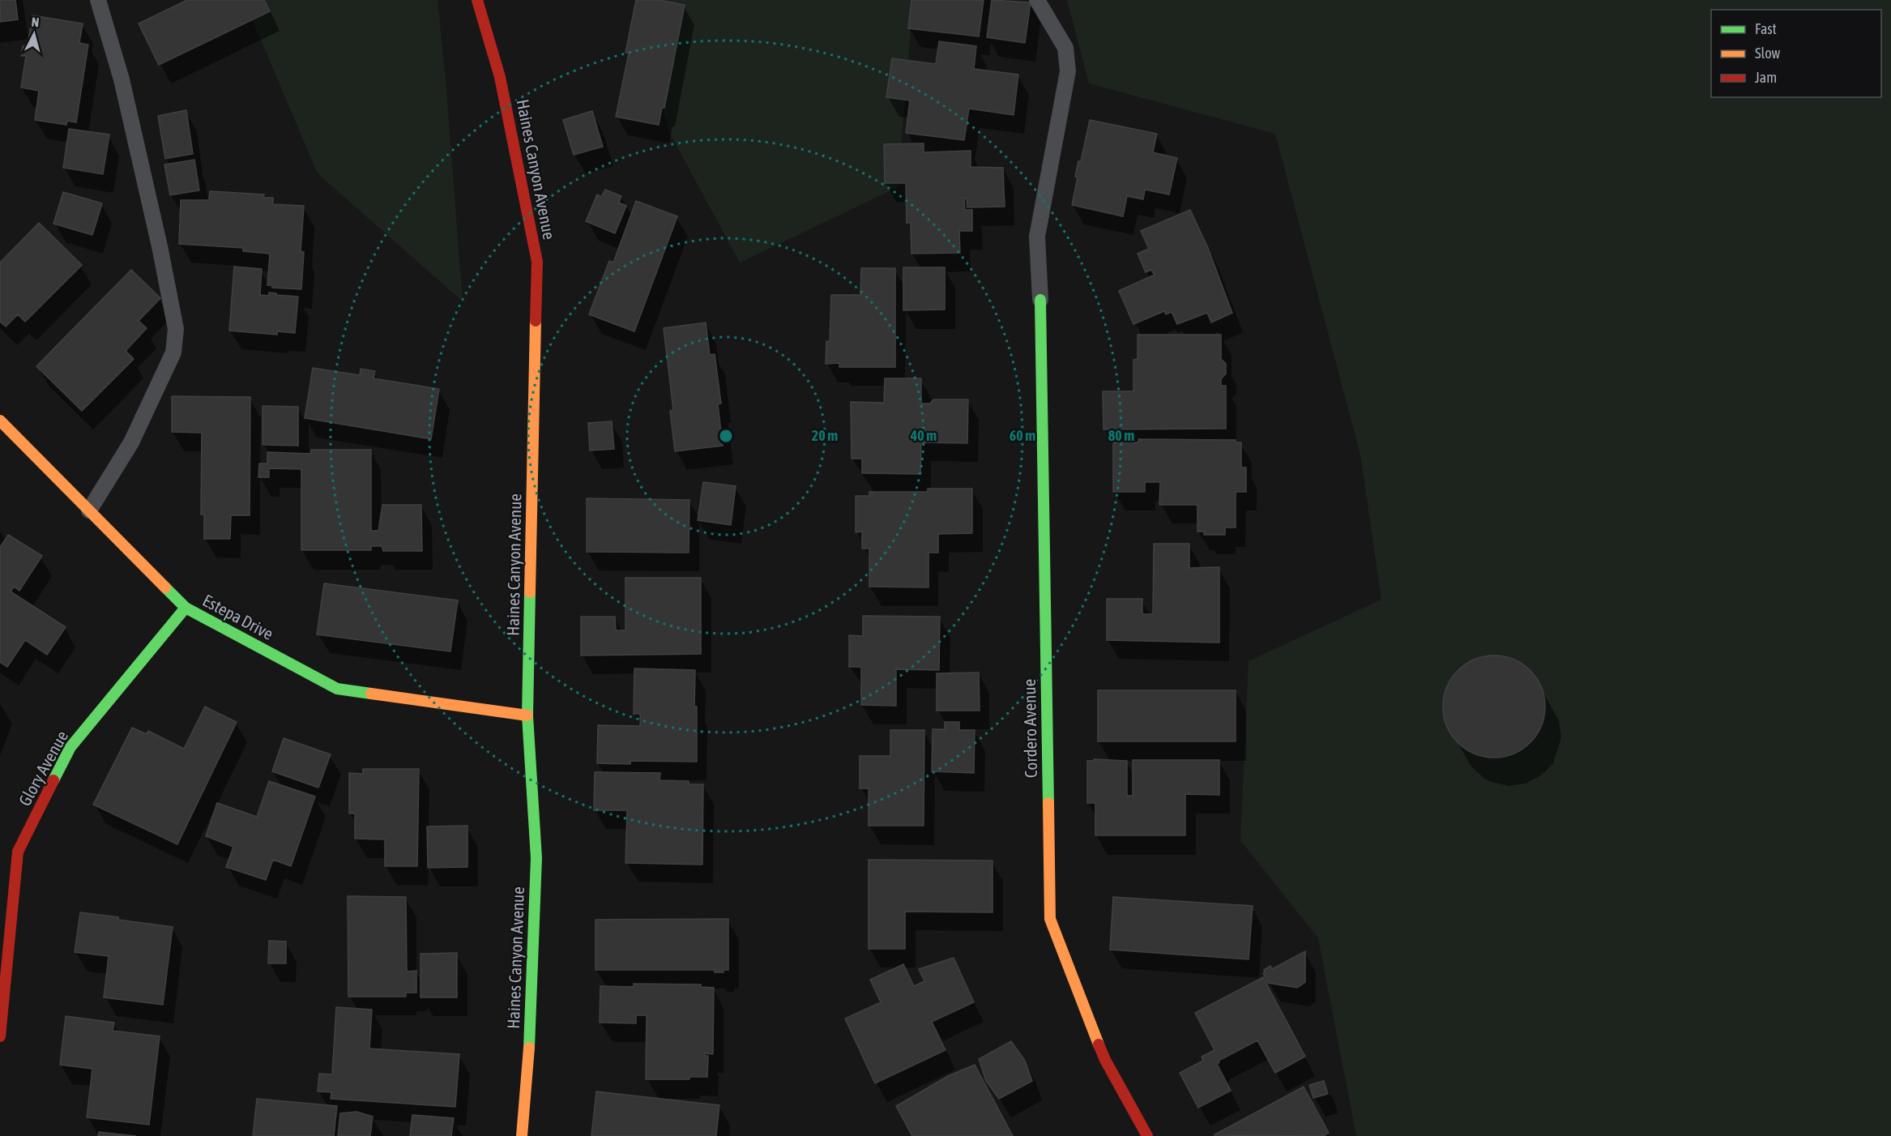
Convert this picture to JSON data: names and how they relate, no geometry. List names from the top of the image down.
{
  "streets": {
    "street": [
      "Haines Canyon Avenue",
      "Estepa Drive",
      "Cordero Avenue",
      "Glory Avenue"
    ]
  },
  "crossings": [
    ["Haines Canyon Avenue", "Estepa Drive"],
    ["Estepa Drive", "Glory Avenue"]
  ],
  "legend": ["Fast", "Slow", "Jam"],
  "north": "top",
  "rings": [
    "20 m",
    "40 m",
    "60 m",
    "80 m"
  ]
}
